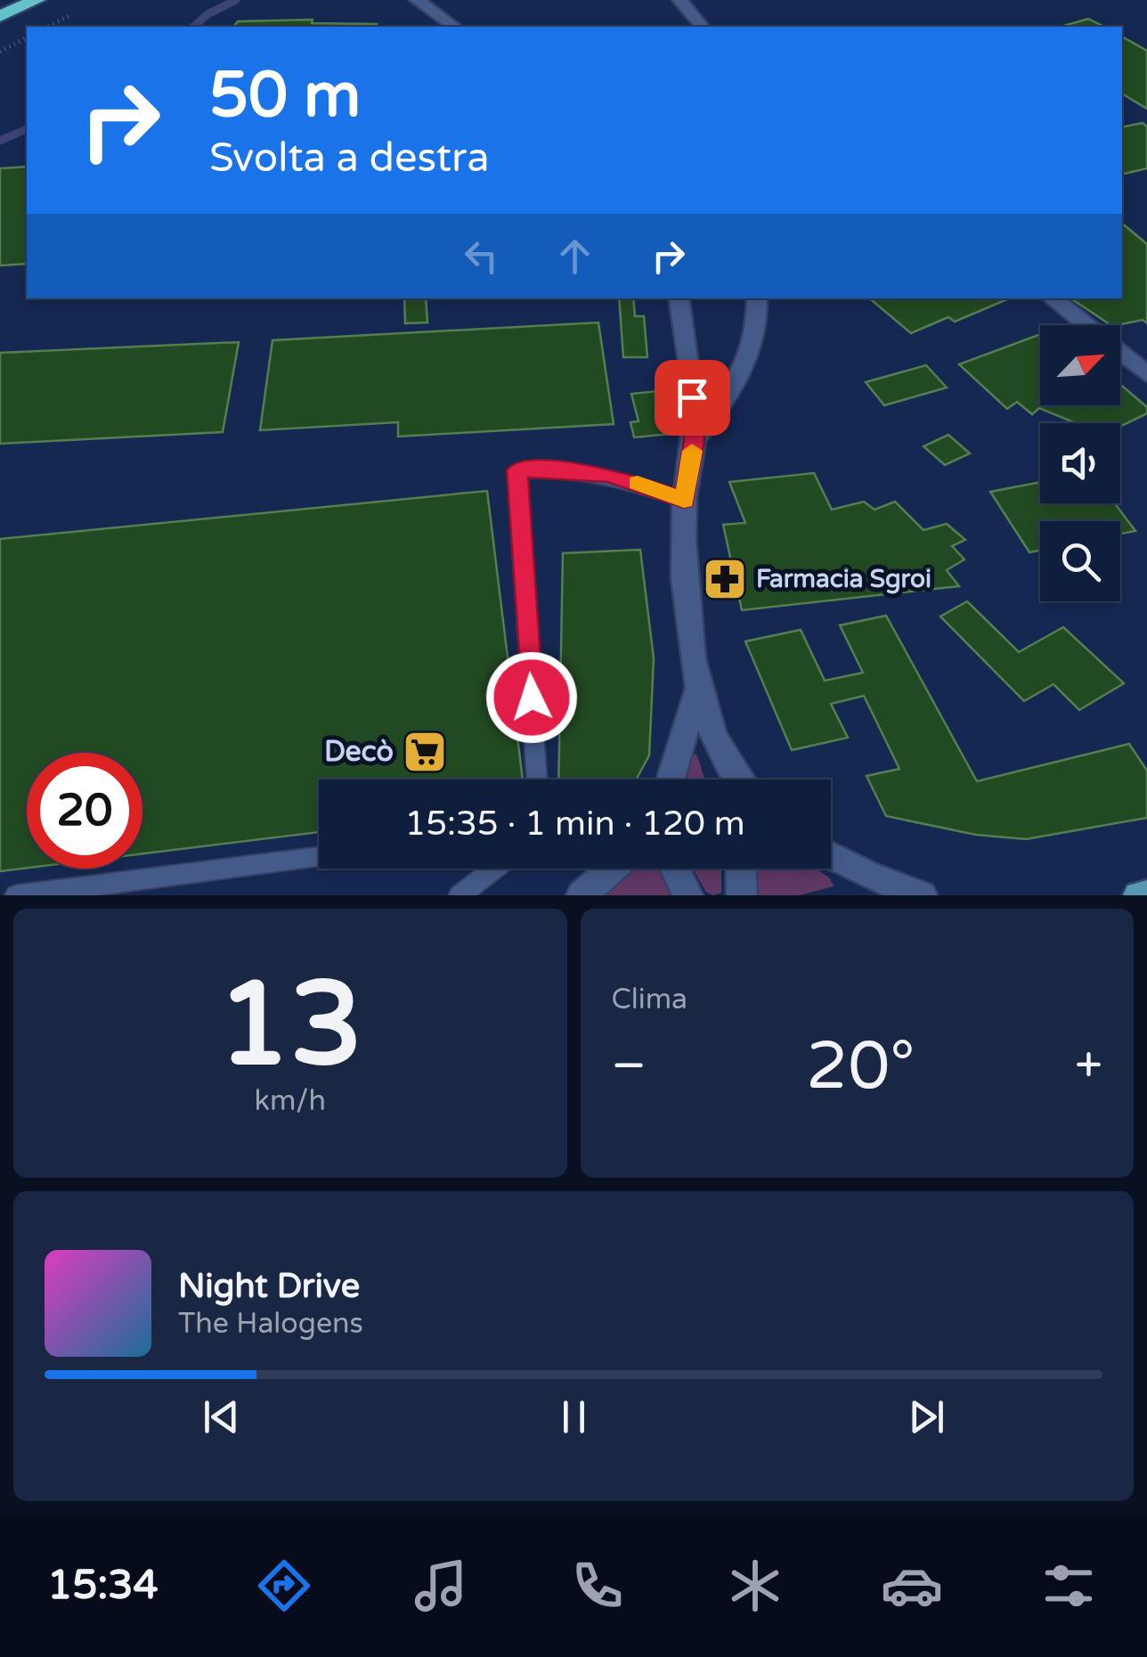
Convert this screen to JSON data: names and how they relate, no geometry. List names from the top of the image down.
{
  "places": {
    "pharmacy": ["Farmacia Sgroi"],
    "supermarket": ["Decò"]
  },
  "north": "top right",
  "page": {
    "turn": ["50 m", "Svolta a destra"],
    "limit": "20",
    "trip": "15:35 · 1 min · 120 m",
    "tile": [
      ["13", "km/h"],
      "Clima"
    ],
    "heat": ["−", "20°", "+"],
    "song": ["Night Drive", "The Halogens"],
    "tabs": "15:34"
  }
}
